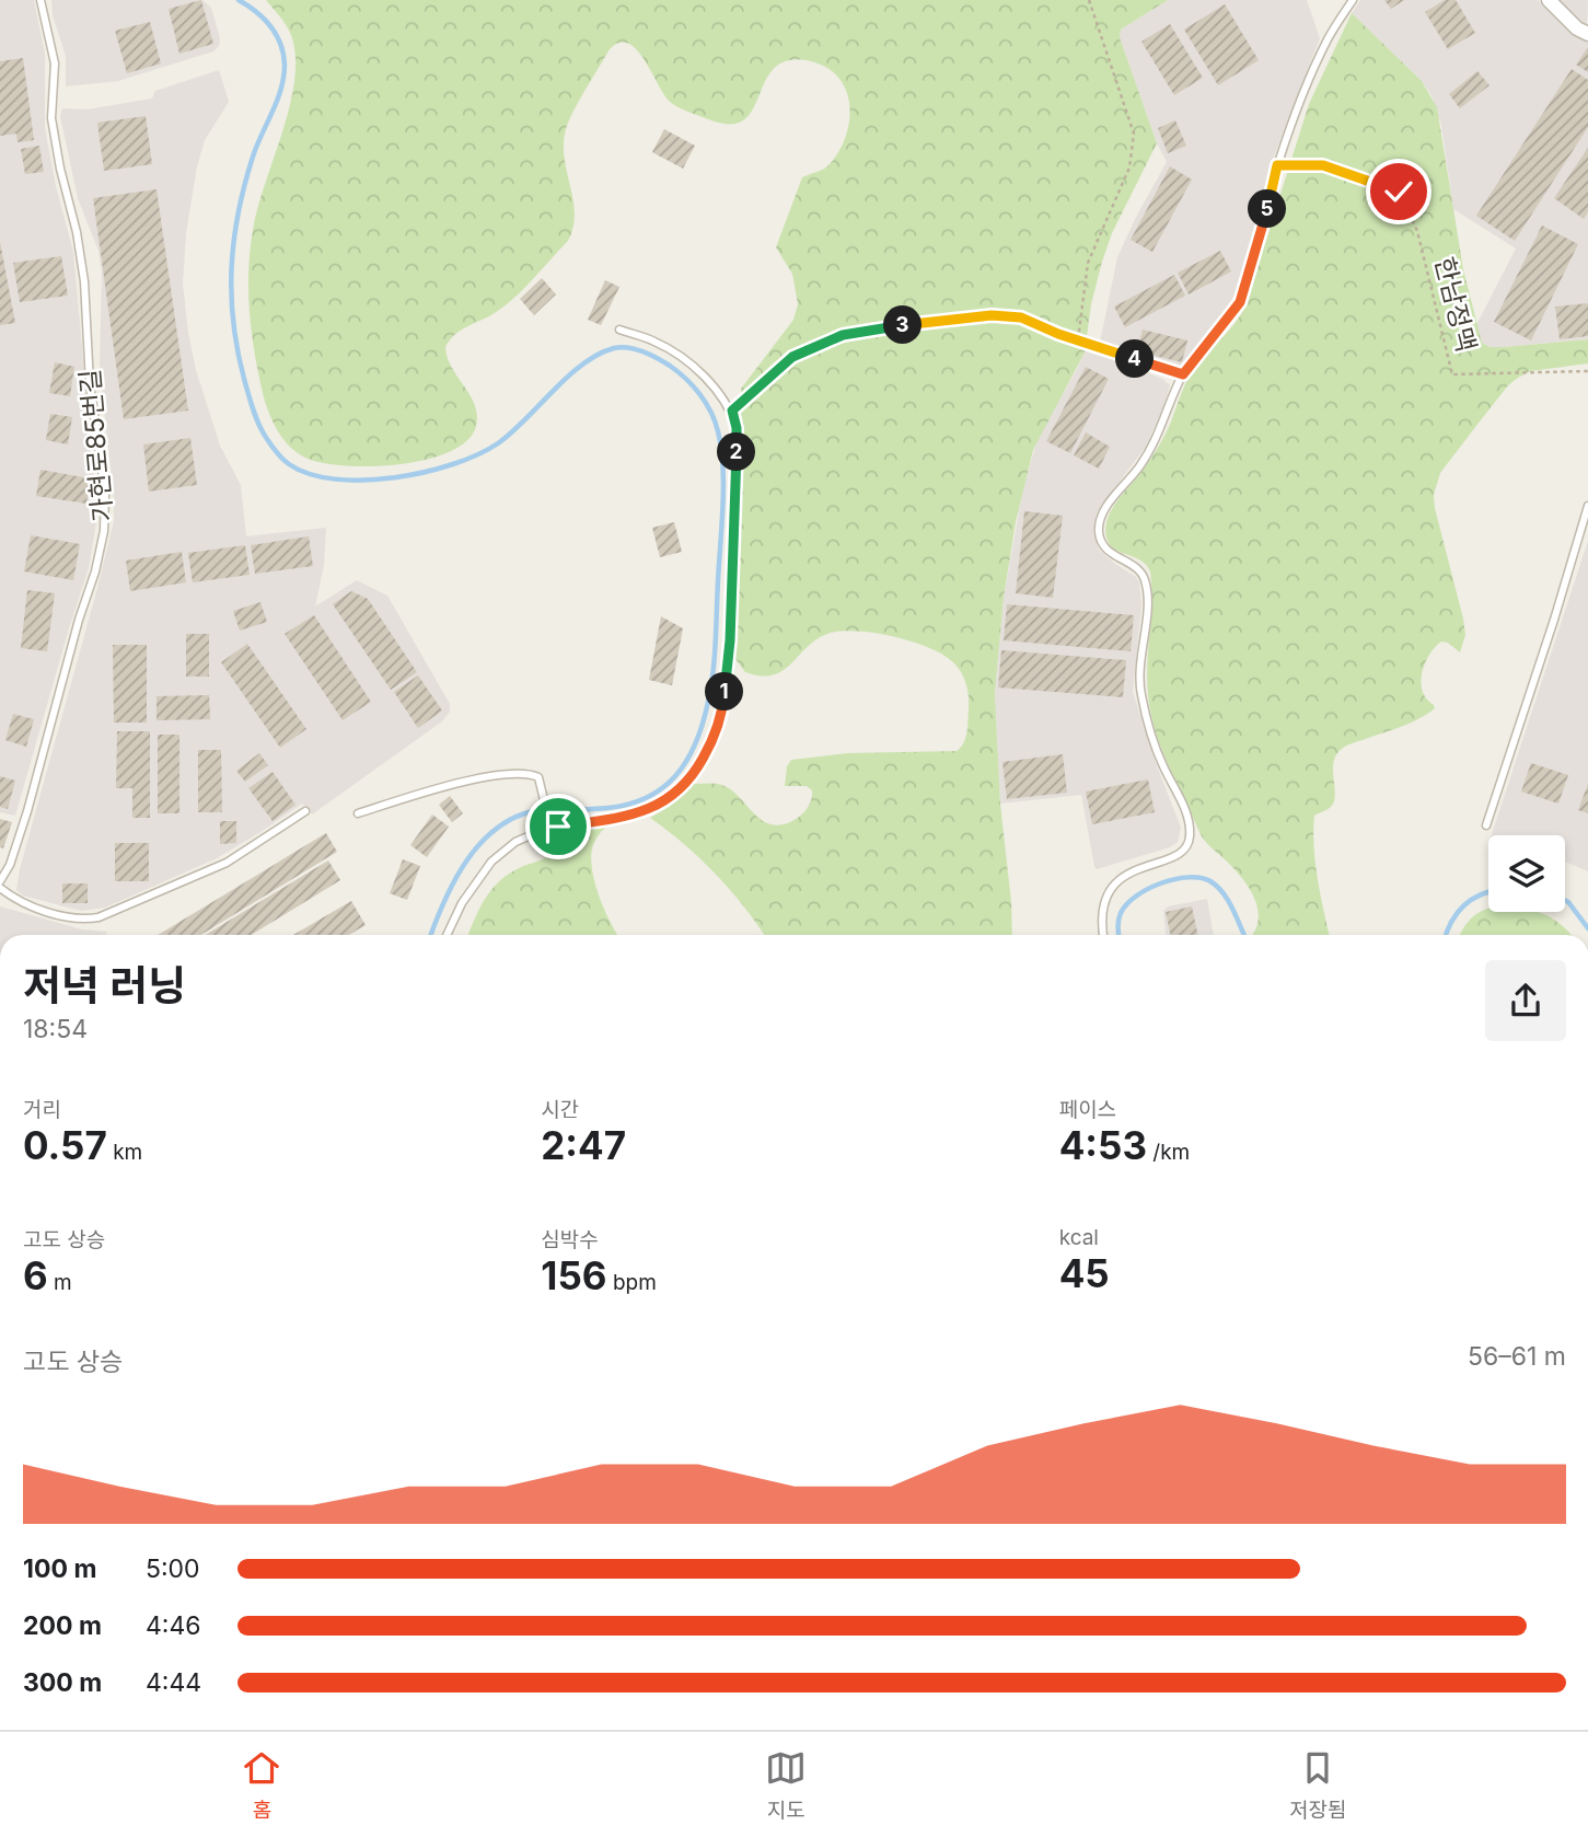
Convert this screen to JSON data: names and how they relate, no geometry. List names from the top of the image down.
{
  "streets": {
    "lane": ["가현로85번길"],
    "path": ["한남정맥"]
  },
  "page": {
    "pins": [
      "5",
      "3",
      "4",
      "2",
      "1"
    ],
    "heading": ["저녁 러닝", "18:54"],
    "stats": [
      ["거리", "0.57 km"],
      ["시간", "2:47"],
      ["페이스", "4:53 /km"],
      ["고도 상승", "6 m"],
      ["심박수", "156 bpm"],
      ["kcal", "45"]
    ],
    "chart": ["고도 상승", "56–61 m"],
    "list": [
      {
        "name": "100 m",
        "note": "5:00"
      },
      {
        "name": "200 m",
        "note": "4:46"
      },
      {
        "name": "300 m",
        "note": "4:44"
      }
    ],
    "tabs": ["홈", "지도", "저장됨"]
  }
}
